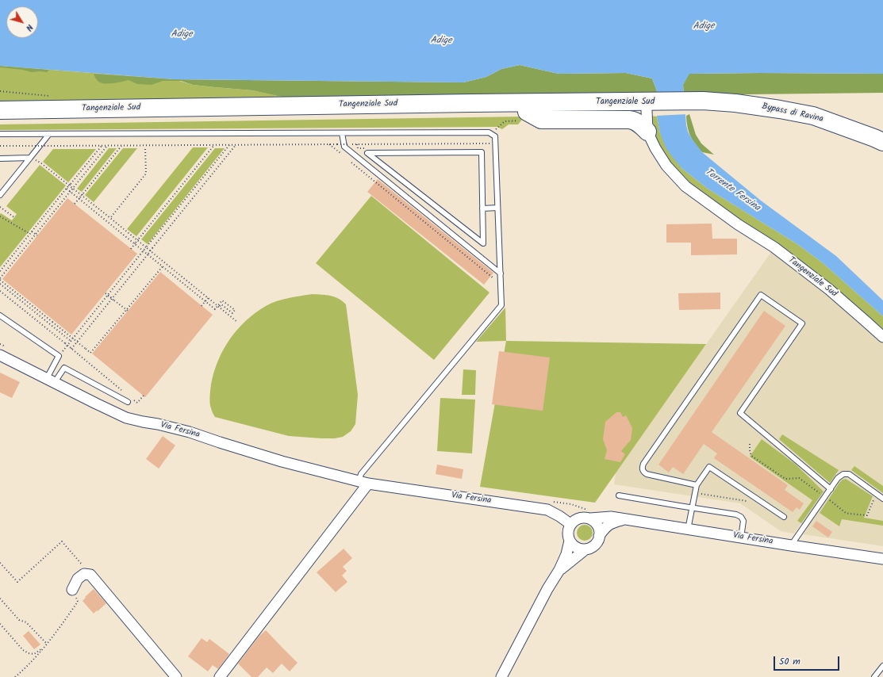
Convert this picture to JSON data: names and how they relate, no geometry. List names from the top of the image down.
{
  "streets": {
    "highway": ["Tangenziale Sud", "Bypass di Ravina"],
    "street": ["Via Fersina"]
  },
  "crossings": [
    ["Tangenziale Sud", "Bypass di Ravina"]
  ],
  "water": ["Adige", "Torrente Fersina"],
  "scale_bar": "50 m",
  "north": "bottom right"
}
